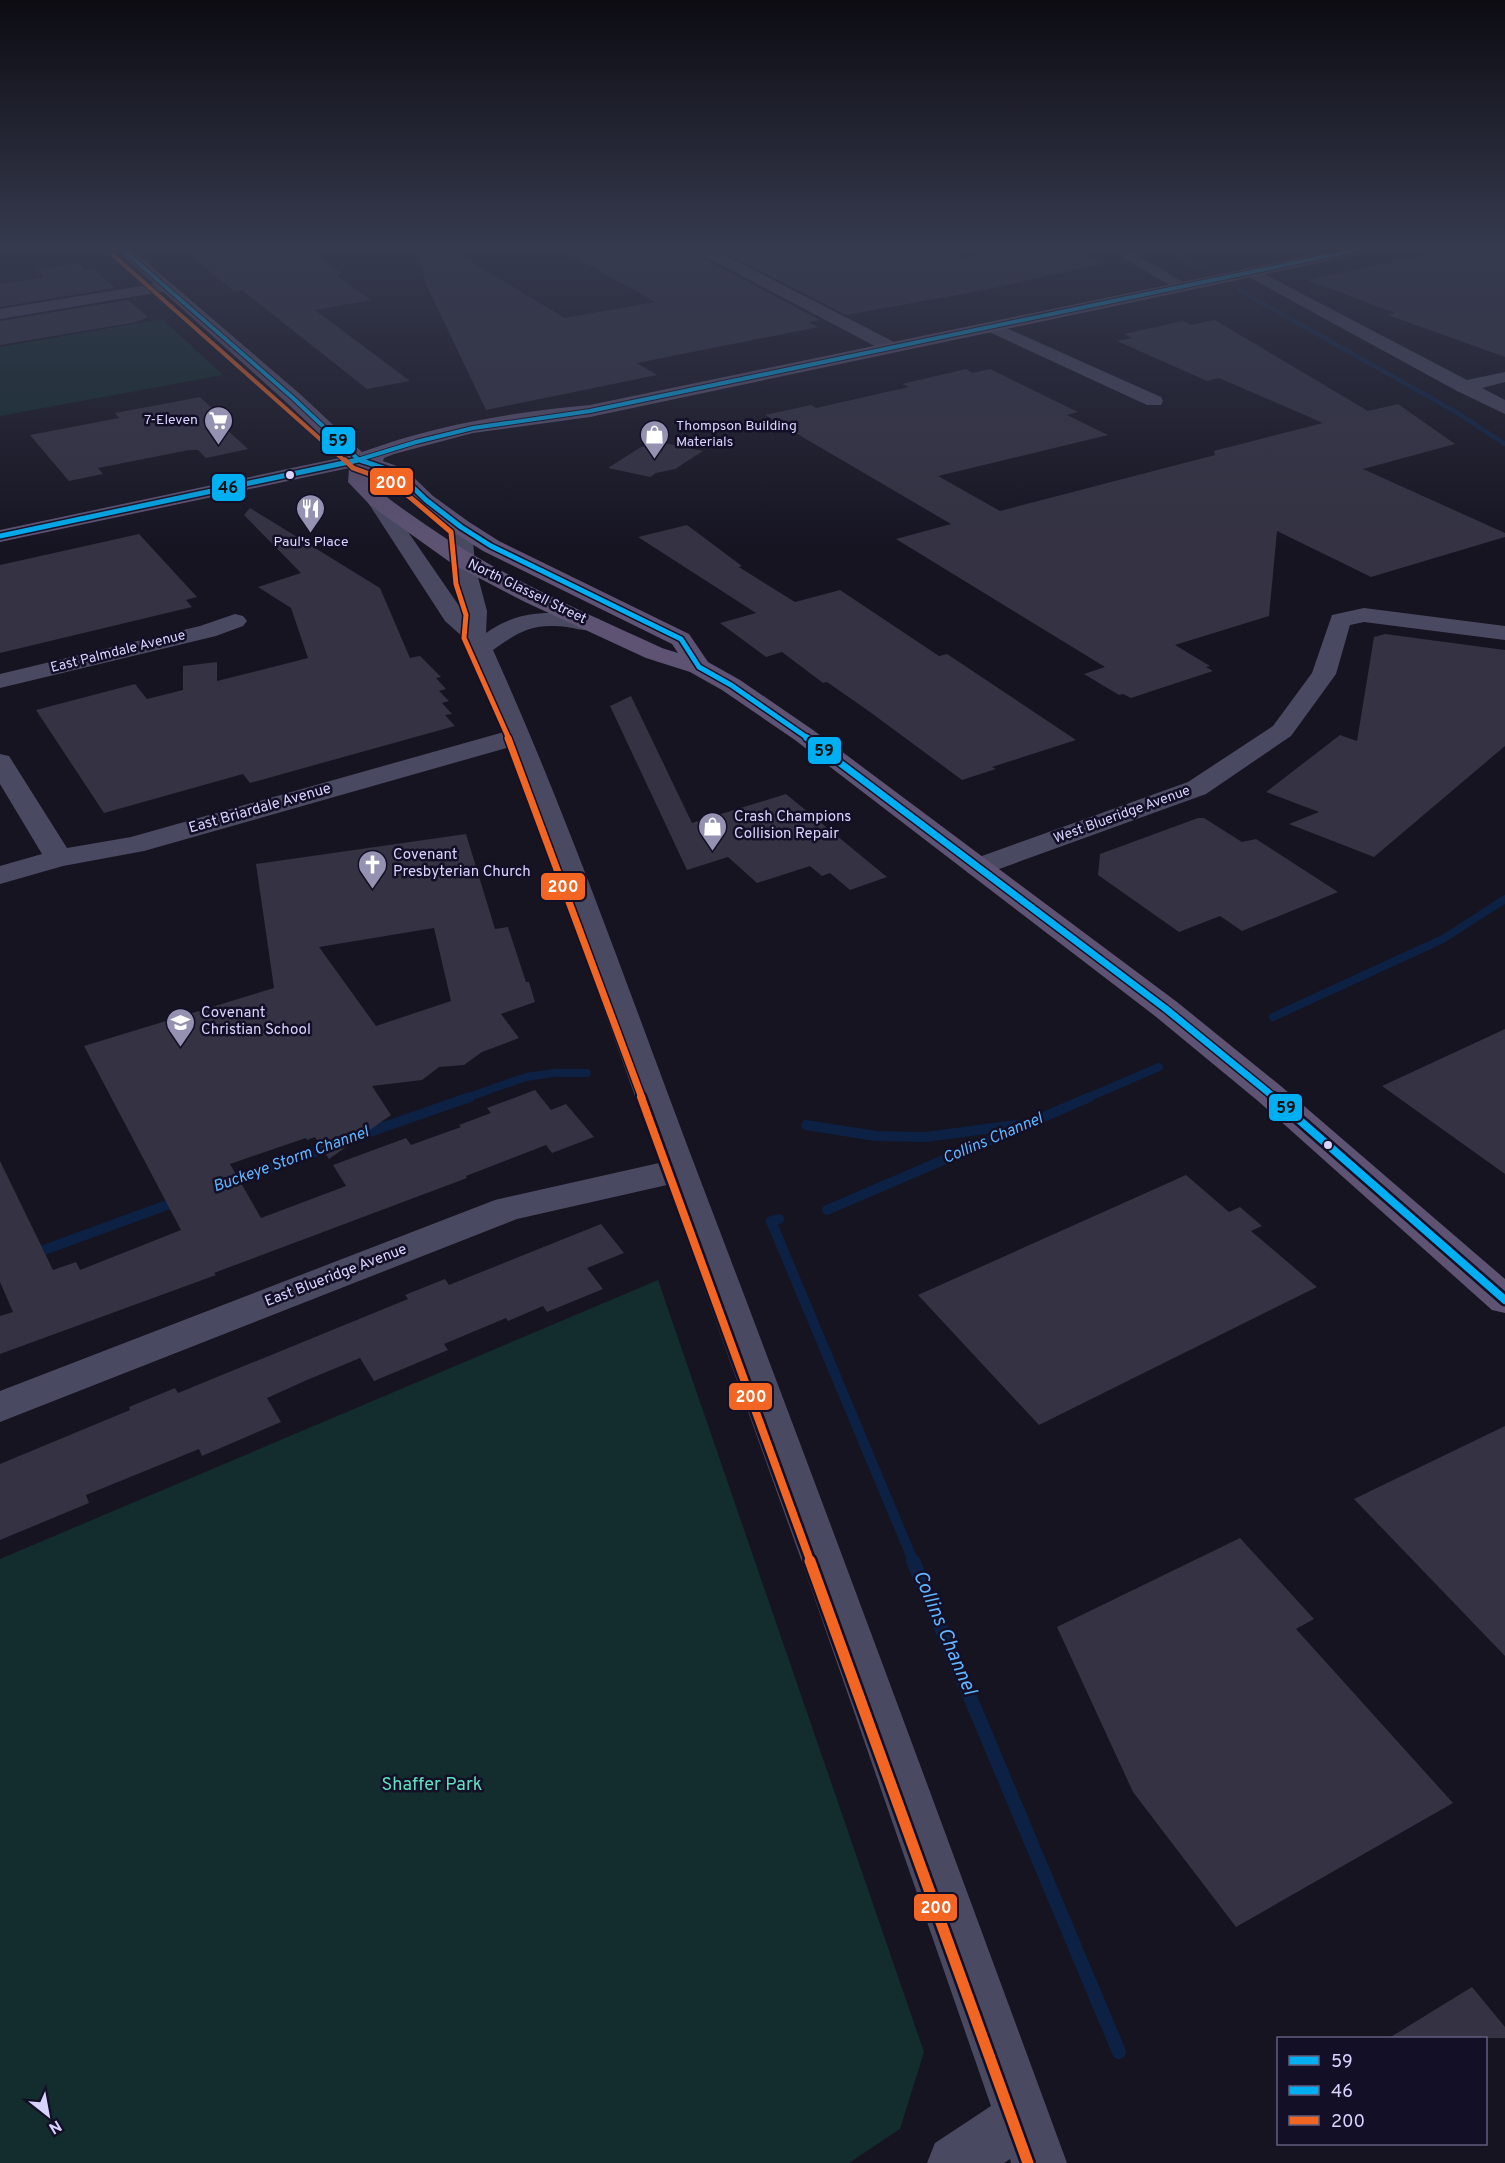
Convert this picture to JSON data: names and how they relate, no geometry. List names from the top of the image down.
{
  "streets": {
    "main road": ["North Glassell Street"],
    "street": [
      "East Palmdale Avenue",
      "East Briardale Avenue",
      "West Blueridge Avenue",
      "East Blueridge Avenue"
    ]
  },
  "crossings": [
    ["North Glassell Street", "West Blueridge Avenue"]
  ],
  "water": ["Collins Channel", "Buckeye Storm Channel"],
  "parks": ["Shaffer Park"],
  "places": {
    "supermarket": ["7-Eleven"],
    "shop": ["Thompson Building Materials", "Crash Champions Collision Repair"],
    "restaurant": ["Paul's Place"],
    "church": ["Covenant Presbyterian Church"],
    "school or university": ["Covenant Christian School"]
  },
  "lines": ["transit line 59", "transit line 46", "transit line 200"],
  "legend": ["59", "46", "200"],
  "north": "bottom right"
}
